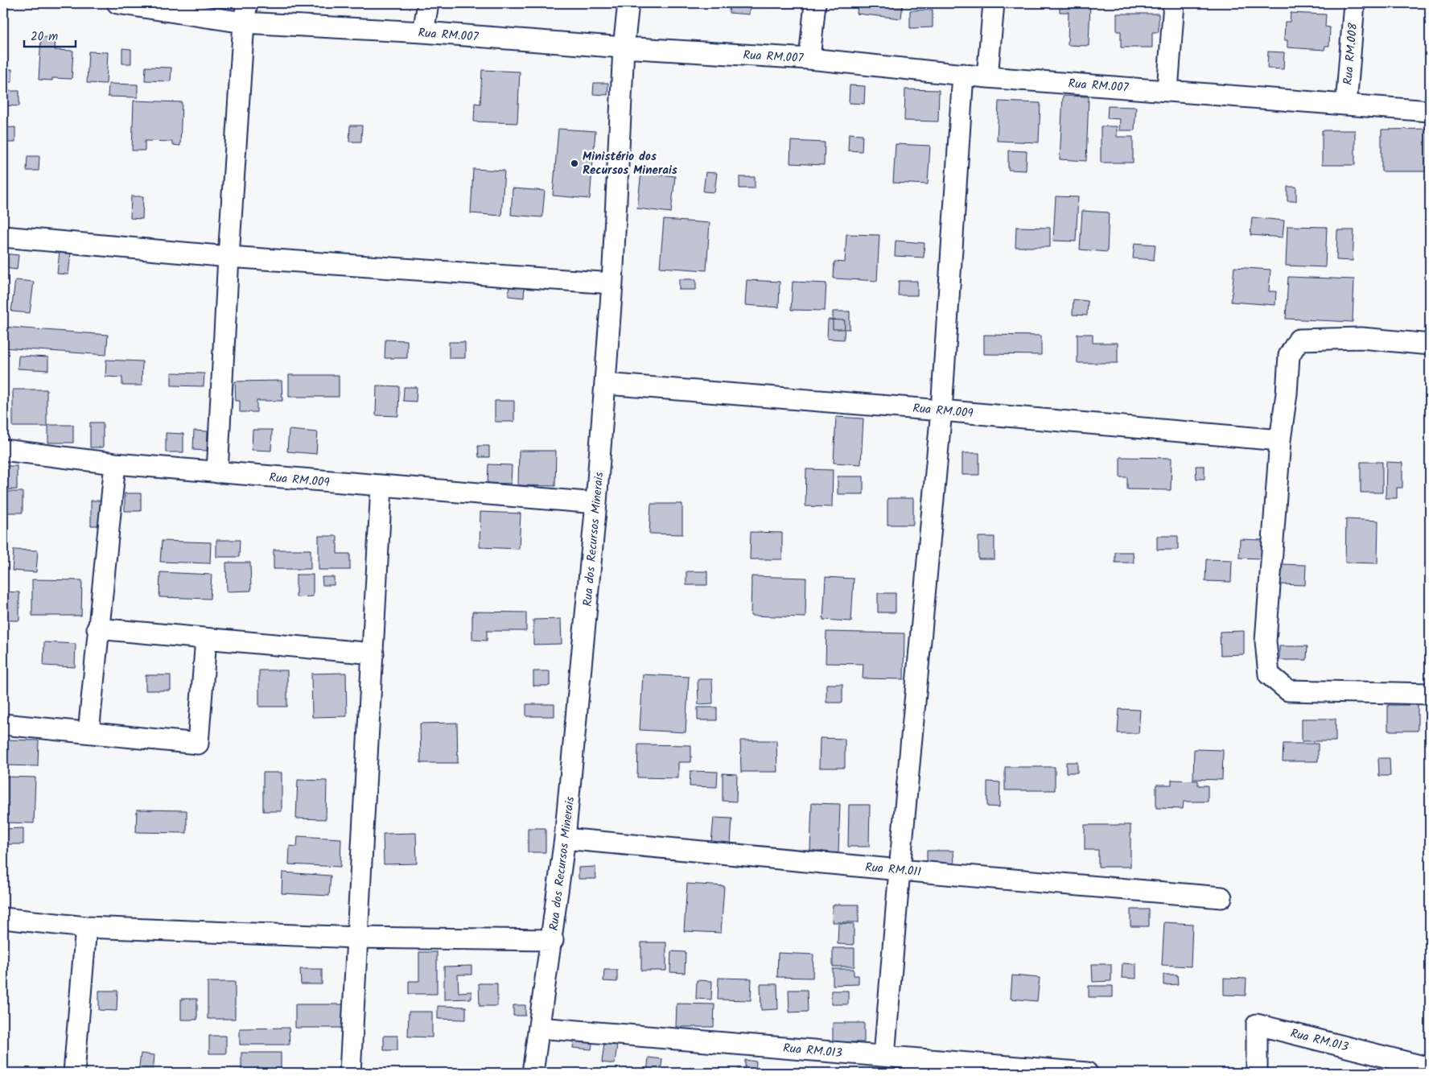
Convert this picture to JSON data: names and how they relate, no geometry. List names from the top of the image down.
{
  "streets": {
    "street": [
      "Rua RM.007",
      "Rua RM.008",
      "Rua RM.009",
      "Rua dos Recursos Minerais",
      "Rua RM.011",
      "Rua RM.013"
    ]
  },
  "crossings": [
    ["Rua RM.007", "Rua RM.008"],
    ["Rua RM.007", "Rua dos Recursos Minerais"],
    ["Rua RM.009", "Rua dos Recursos Minerais"],
    ["Rua dos Recursos Minerais", "Rua RM.011"],
    ["Rua dos Recursos Minerais", "Rua RM.013"]
  ],
  "places": ["Ministério dos Recursos Minerais"],
  "scale_bar": "20 m"
}
